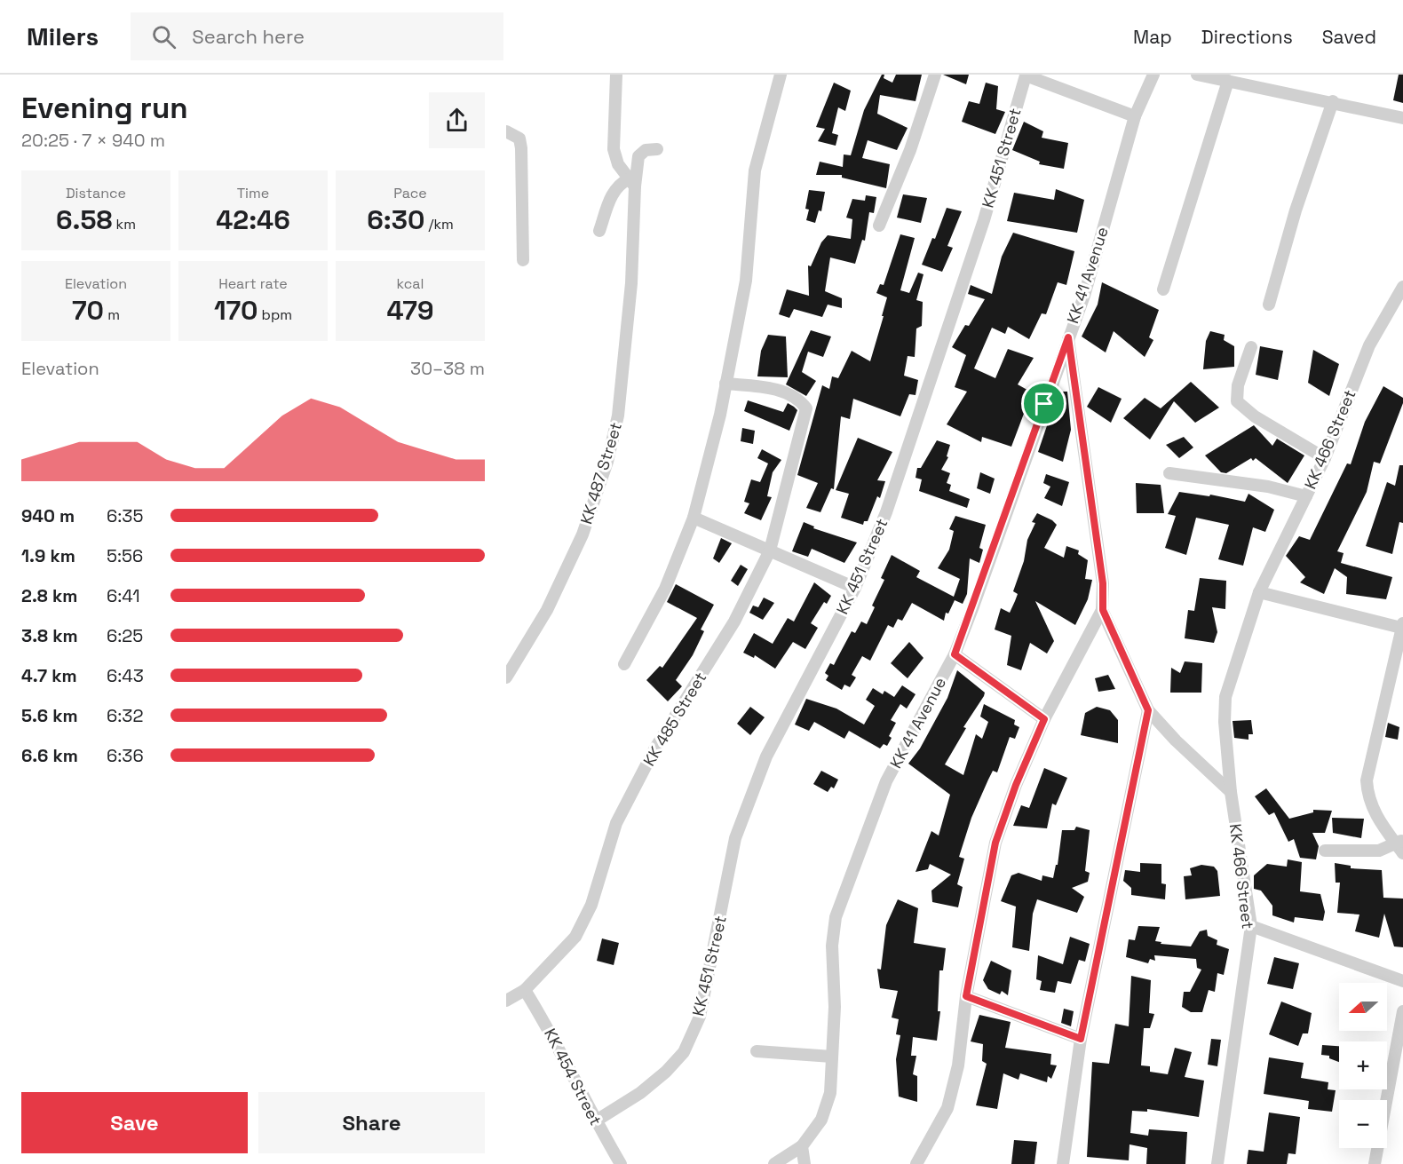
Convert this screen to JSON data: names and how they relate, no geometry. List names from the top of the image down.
{
  "streets": {
    "street": [
      "KK 451 Street",
      "KK 41 Avenue",
      "KK 466 Street",
      "KK 487 Street",
      "KK 485 Street",
      "KK 454 Street"
    ]
  },
  "crossings": [
    ["KK 451 Street", "KK 41 Avenue"],
    ["KK 451 Street", "KK 454 Street"],
    ["KK 485 Street", "KK 454 Street"]
  ],
  "north": "left",
  "page": {
    "header": "Milers",
    "search": "Search here",
    "nav": ["Map", "Directions", "Saved"],
    "heading": ["Evening run", "20:25 · 7 × 940 m"],
    "stats": [
      ["Distance", "6.58 km"],
      ["Time", "42:46"],
      ["Pace", "6:30 /km"],
      ["Elevation", "70 m"],
      ["Heart rate", "170 bpm"],
      ["kcal", "479"]
    ],
    "chart": ["Elevation", "30–38 m"],
    "list": [
      {
        "name": "940 m",
        "note": "6:35"
      },
      {
        "name": "1.9 km",
        "note": "5:56"
      },
      {
        "name": "2.8 km",
        "note": "6:41"
      },
      {
        "name": "3.8 km",
        "note": "6:25"
      },
      {
        "name": "4.7 km",
        "note": "6:43"
      },
      {
        "name": "5.6 km",
        "note": "6:32"
      },
      {
        "name": "6.6 km",
        "note": "6:36"
      }
    ],
    "map_buttons": ["+", "−"],
    "buttons": ["Save", "Share"]
  }
}
